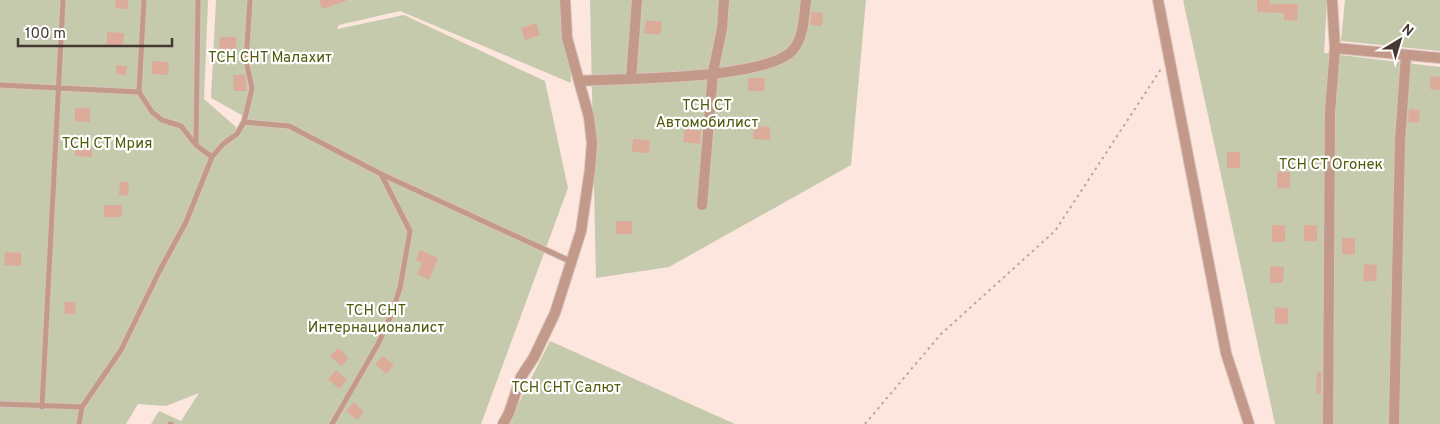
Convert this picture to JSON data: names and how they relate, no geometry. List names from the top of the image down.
{
  "parks": [
    "ТСН СНТ Малахит",
    "ТСН СТ Автомобилист",
    "ТСН СТ Мрия",
    "ТСН СТ Огонек",
    "ТСН СНТ Интернационалист",
    "ТСН СНТ Салют"
  ],
  "scale_bar": "100 m",
  "north": "top right"
}
